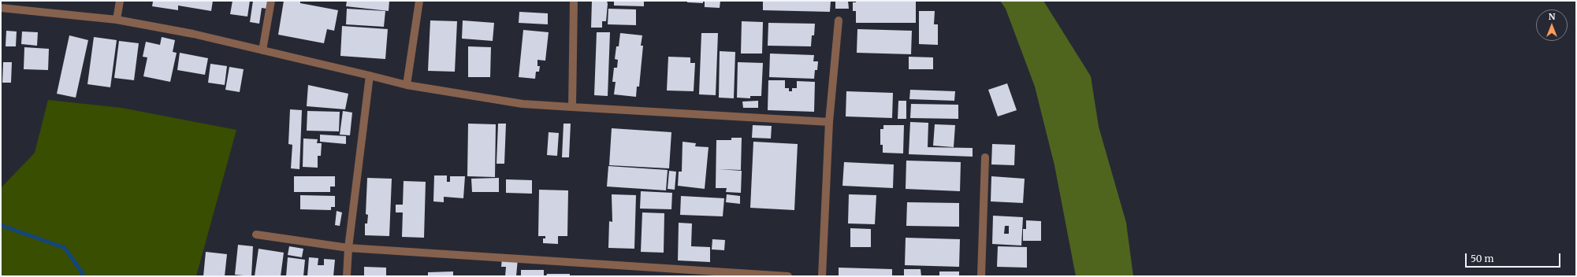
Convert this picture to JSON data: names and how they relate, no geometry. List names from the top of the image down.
{
  "scale_bar": "50 m",
  "north": "top"
}
